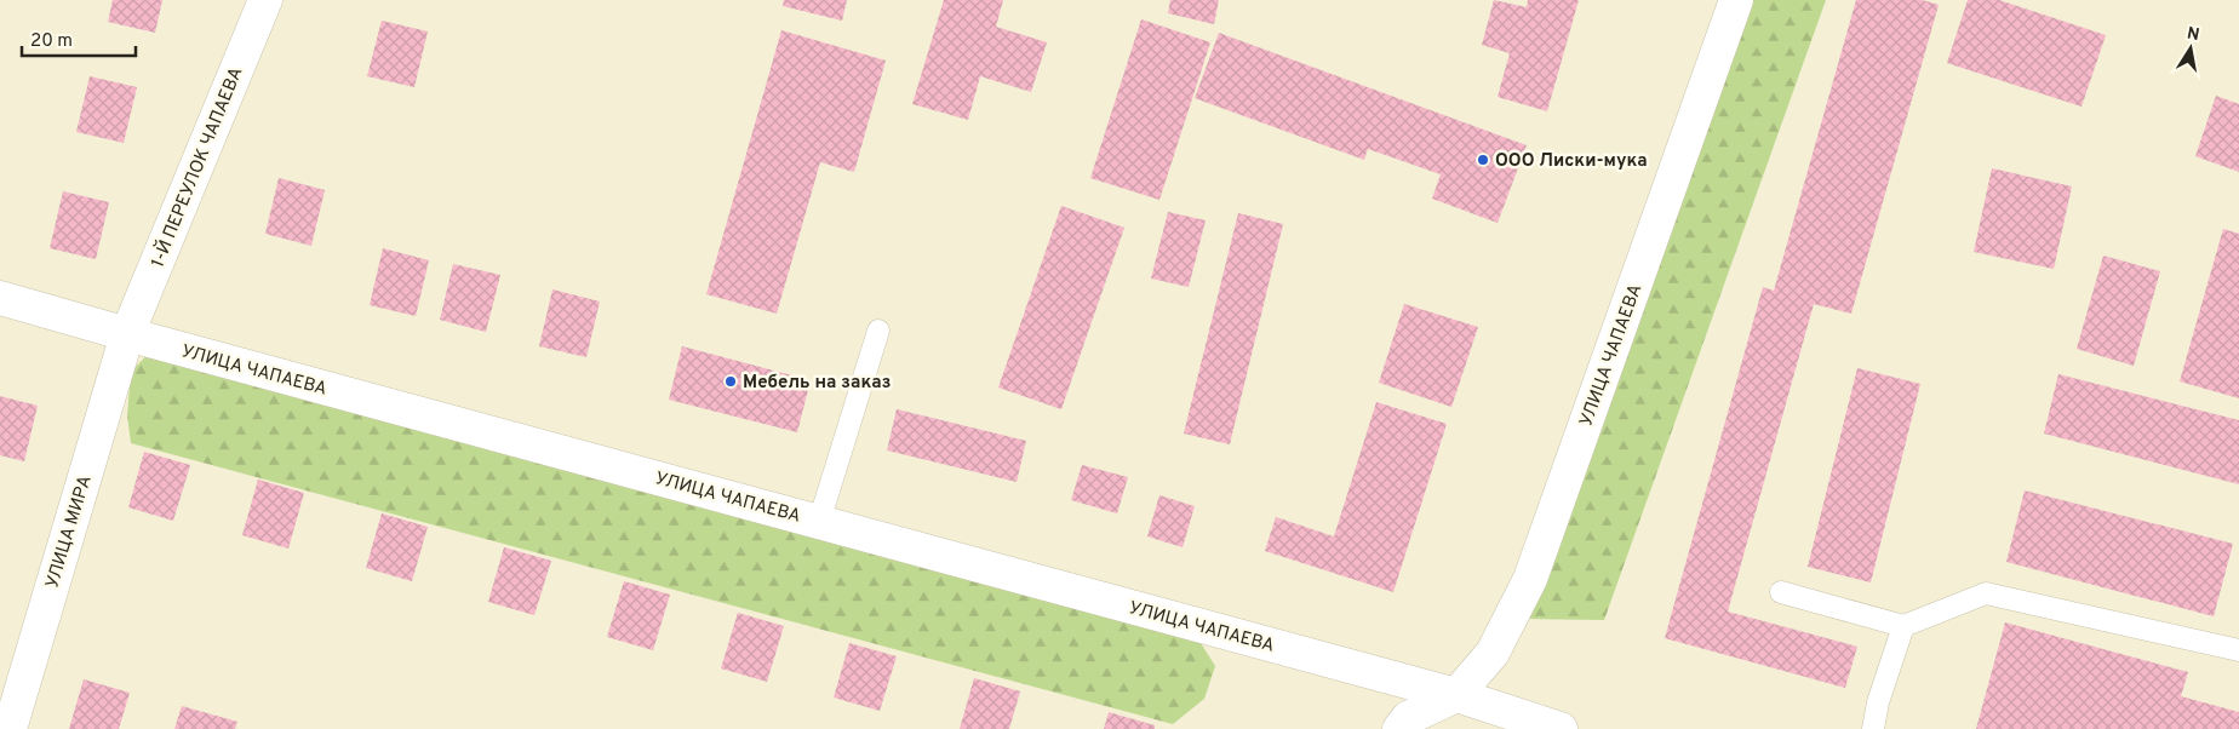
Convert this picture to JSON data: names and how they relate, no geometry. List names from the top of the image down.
{
  "streets": {
    "street": ["1-Й ПЕРЕУЛОК ЧАПАЕВА", "УЛИЦА ЧАПАЕВА", "УЛИЦА МИРА"]
  },
  "crossings": [
    ["1-Й ПЕРЕУЛОК ЧАПАЕВА", "УЛИЦА ЧАПАЕВА"],
    ["1-Й ПЕРЕУЛОК ЧАПАЕВА", "УЛИЦА МИРА"],
    ["УЛИЦА ЧАПАЕВА", "УЛИЦА МИРА"]
  ],
  "places": ["ООО Лиски-мука", "Мебель на заказ"],
  "scale_bar": "20 m",
  "north": "top"
}
